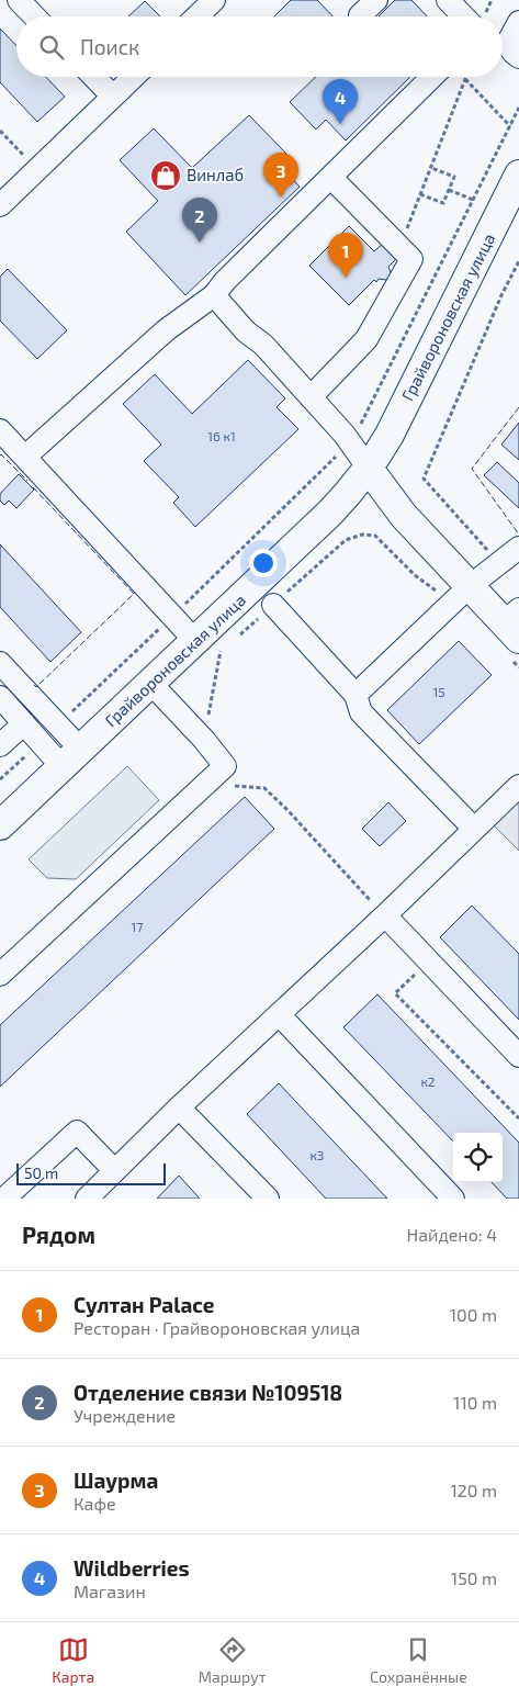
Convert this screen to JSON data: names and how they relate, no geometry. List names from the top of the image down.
{
  "streets": {
    "main road": ["Грайвороновская улица"]
  },
  "places": {
    "shop": ["Винлаб"]
  },
  "house_numbers": [
    "16 к1",
    "15",
    "17",
    "к2",
    "к3"
  ],
  "scale_bar": "50 m",
  "page": {
    "search": "Поиск",
    "pins": [
      "4",
      "3",
      "2",
      "1"
    ],
    "scale": "50 m",
    "heading": ["Рядом", "Найдено: 4"],
    "list": [
      {
        "mark": "1",
        "name": "Султан Palace",
        "note": "Ресторан · Грайвороновская улица",
        "value": "100 m"
      },
      {
        "mark": "2",
        "name": "Отделение связи №109518",
        "note": "Учреждение",
        "value": "110 m"
      },
      {
        "mark": "3",
        "name": "Шаурма",
        "note": "Кафе",
        "value": "120 m"
      },
      {
        "mark": "4",
        "name": "Wildberries",
        "note": "Магазин",
        "value": "150 m"
      }
    ],
    "nav": ["Карта", "Маршрут", "Сохранённые"]
  }
}
